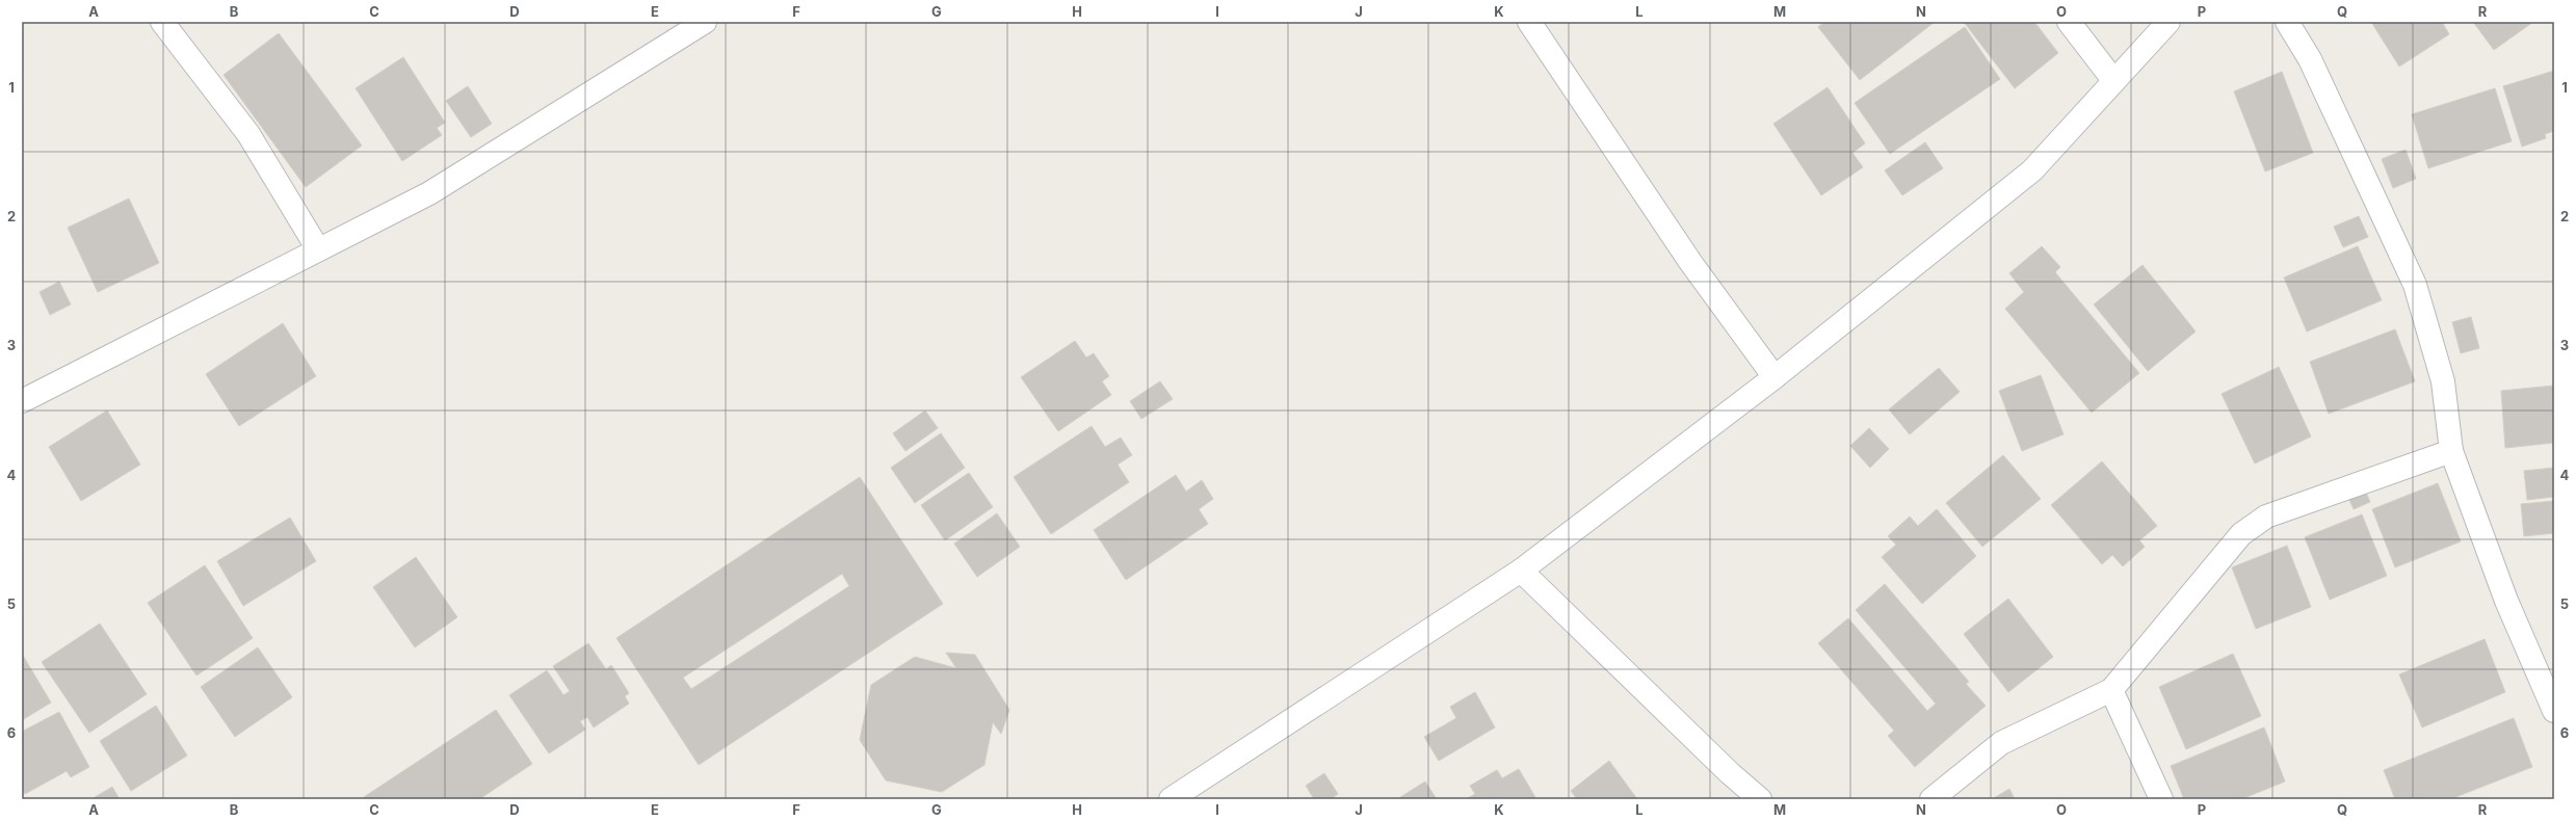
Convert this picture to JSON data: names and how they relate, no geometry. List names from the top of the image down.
{
  "grid": {
    "columns": [
      "A",
      "B",
      "C",
      "D",
      "E",
      "F",
      "G",
      "H",
      "I",
      "J",
      "K",
      "L",
      "M",
      "N",
      "O",
      "P",
      "Q",
      "R"
    ],
    "rows": [
      "1",
      "2",
      "3",
      "4",
      "5",
      "6"
    ]
  }
}
